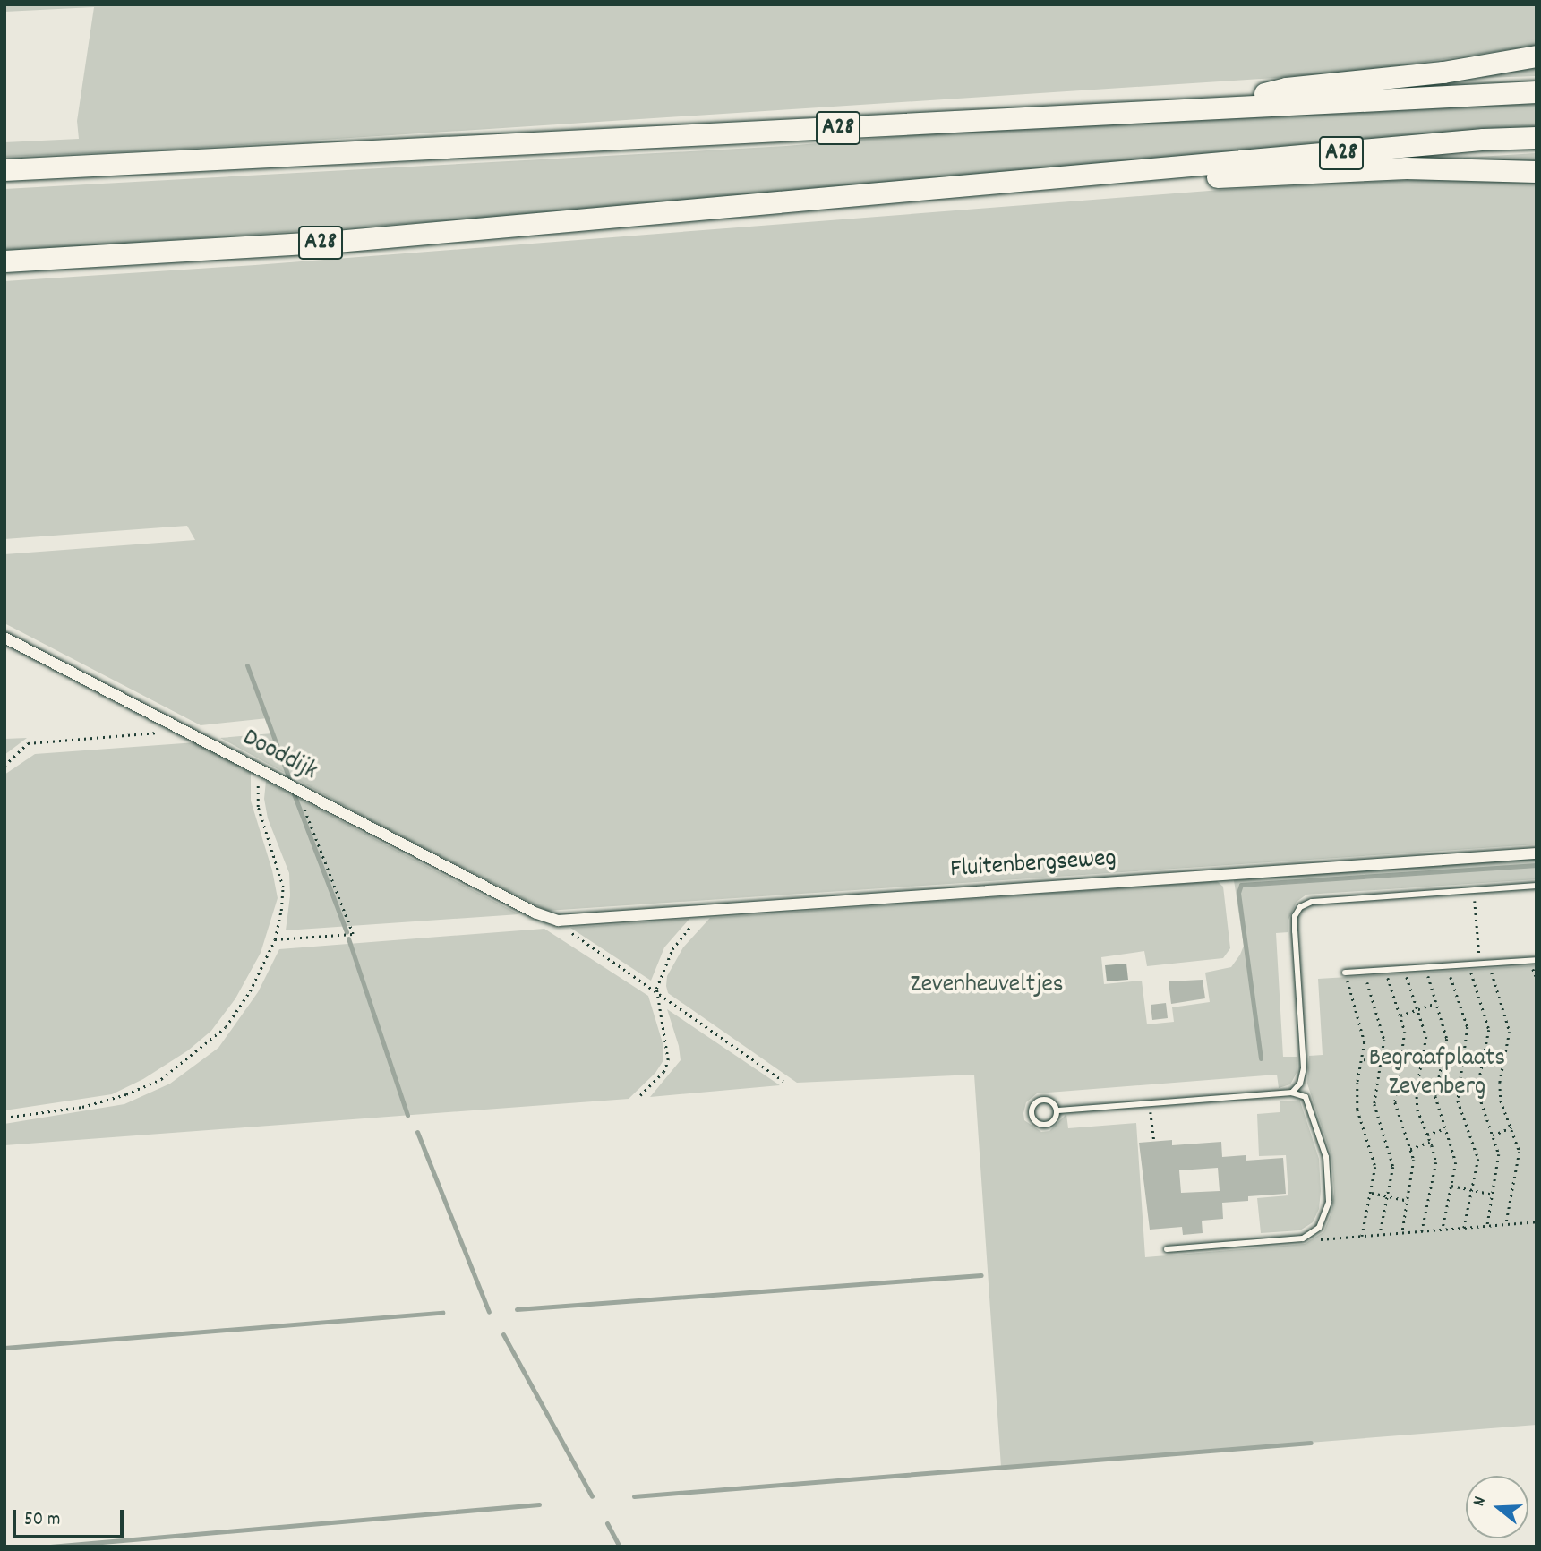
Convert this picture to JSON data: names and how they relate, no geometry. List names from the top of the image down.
{
  "streets": {
    "highway": ["A28"],
    "street": ["Dooddijk", "Fluitenbergseweg"]
  },
  "crossings": [
    ["Dooddijk", "Fluitenbergseweg"]
  ],
  "parks": ["Zevenheuveltjes", "Begraafplaats Zevenberg"],
  "scale_bar": "50 m",
  "north": "left"
}
